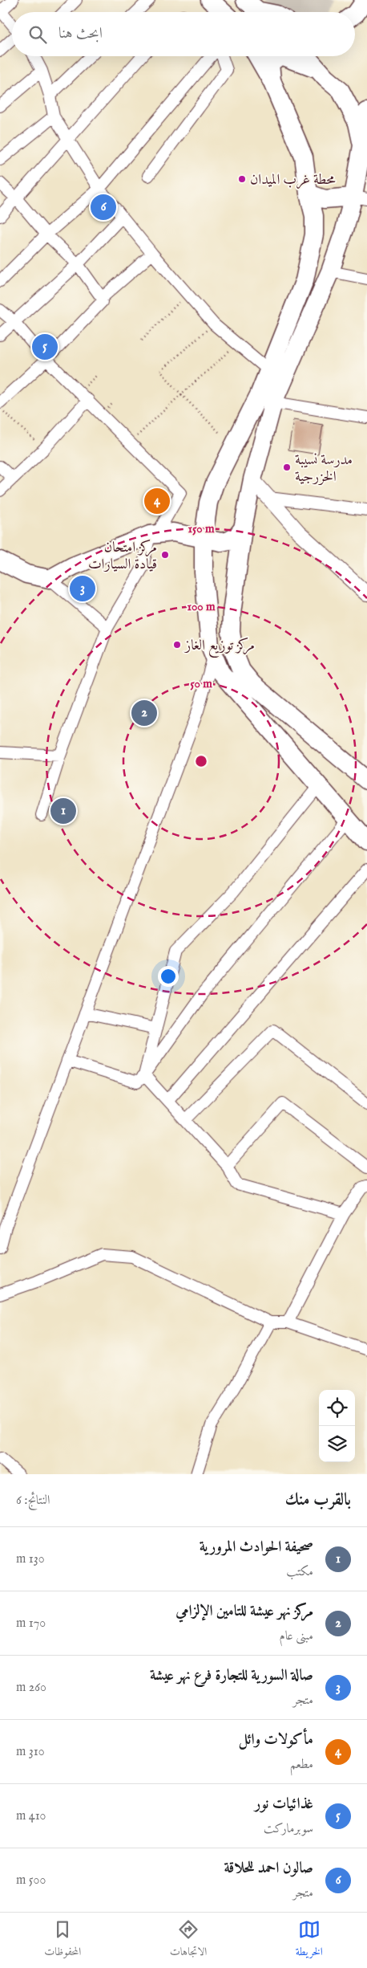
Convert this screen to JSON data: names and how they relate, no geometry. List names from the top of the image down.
{
  "places": [
    "محطة غرب الميدان",
    "مدرسة نسيبة الخزرجية",
    "مركز امتحان قيادة السيارات",
    "مركز توزيع الغاز"
  ],
  "page": {
    "search": "ابحث هنا",
    "pins": [
      "6",
      "5",
      "4",
      "3",
      "2",
      "1"
    ],
    "heading": ["بالقرب منك", "النتائج: 6"],
    "list": [
      {
        "mark": "1",
        "name": "صحيفة الحوادث المرورية",
        "note": "مكتب",
        "value": "130 m"
      },
      {
        "mark": "2",
        "name": "مركز نهر عيشة للتامين الإلزامي",
        "note": "مبنى عام",
        "value": "170 m"
      },
      {
        "mark": "3",
        "name": "صالة السورية للتجارة فرع نهر عيشة",
        "note": "متجر",
        "value": "260 m"
      },
      {
        "mark": "4",
        "name": "مأكولات وائل",
        "note": "مطعم",
        "value": "310 m"
      },
      {
        "mark": "5",
        "name": "غذائيات نور",
        "note": "سوبرماركت",
        "value": "410 m"
      },
      {
        "mark": "6",
        "name": "صالون احمد للحلاقة",
        "note": "متجر",
        "value": "500 m"
      }
    ],
    "nav": ["الخريطة", "الاتجاهات", "المحفوظات"]
  },
  "rings": ["150 m", "100 m", "50 m"]
}
